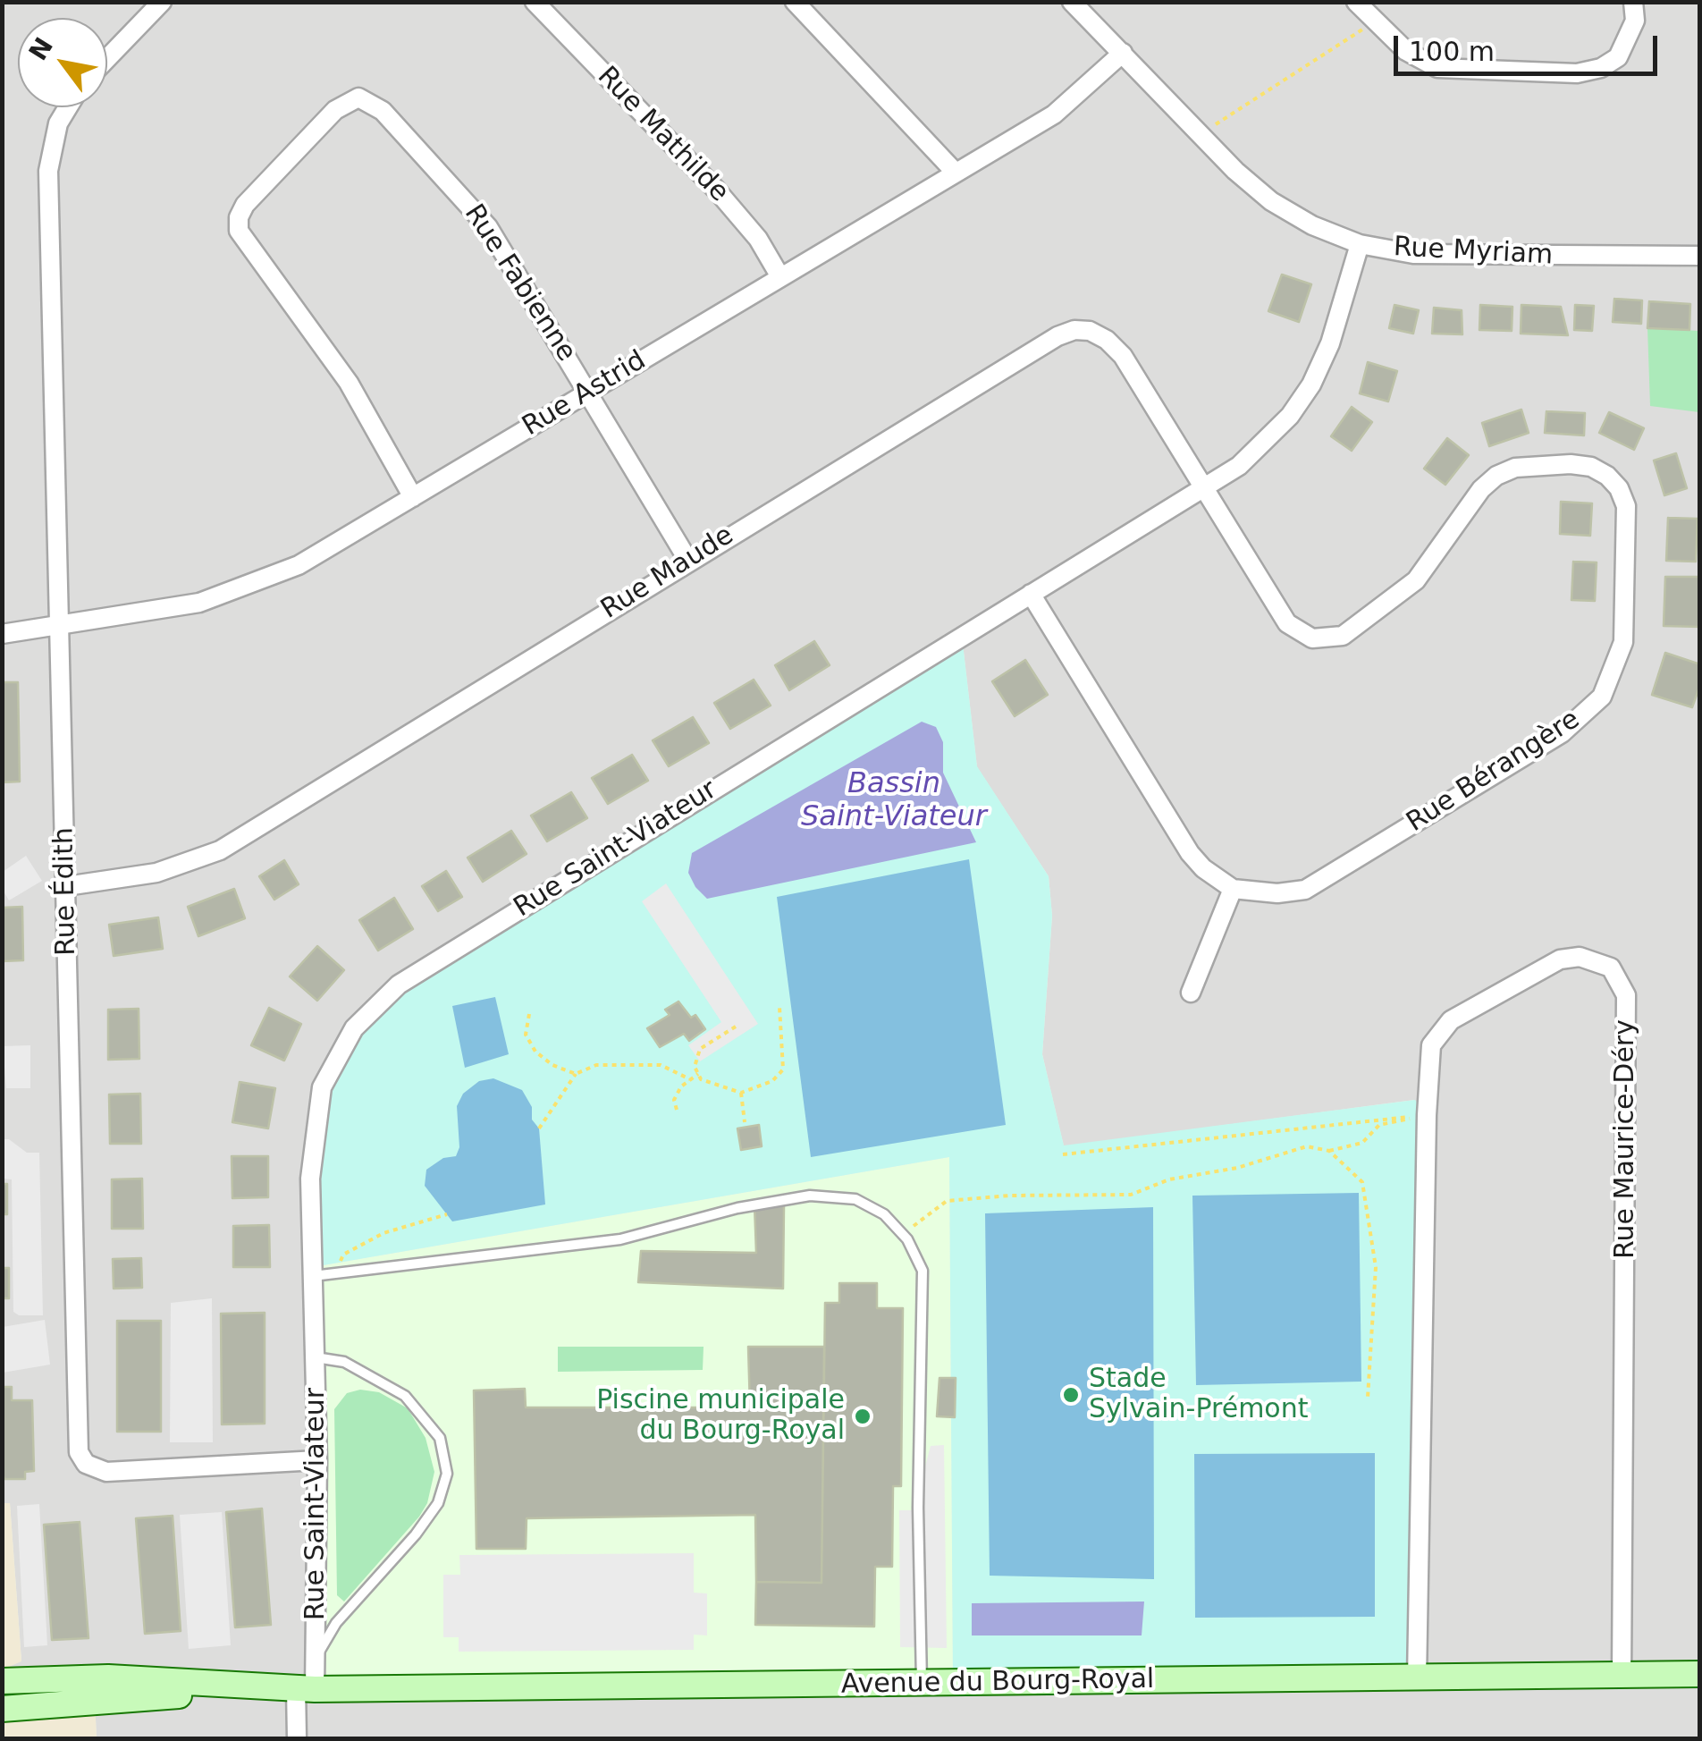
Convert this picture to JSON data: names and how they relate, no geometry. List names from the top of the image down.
{
  "streets": {
    "main road": ["Avenue du Bourg-Royal"],
    "street": [
      "Rue Mathilde",
      "Rue Myriam",
      "Rue Fabienne",
      "Rue Astrid",
      "Rue Maude",
      "Rue Bérangère",
      "Rue Saint-Viateur",
      "Rue Édith",
      "Rue Maurice-Déry"
    ]
  },
  "crossings": [
    ["Rue Mathilde", "Rue Astrid"],
    ["Rue Myriam", "Rue Astrid"],
    ["Rue Myriam", "Rue Saint-Viateur"],
    ["Rue Fabienne", "Rue Astrid"],
    ["Rue Fabienne", "Rue Maude"],
    ["Rue Astrid", "Rue Édith"],
    ["Rue Maude", "Rue Bérangère"],
    ["Rue Maude", "Rue Saint-Viateur"],
    ["Rue Maude", "Rue Édith"],
    ["Rue Bérangère", "Rue Saint-Viateur"],
    ["Rue Saint-Viateur", "Rue Édith"],
    ["Rue Saint-Viateur", "Avenue du Bourg-Royal"],
    ["Rue Maurice-Déry", "Avenue du Bourg-Royal"]
  ],
  "water": ["Bassin Saint-Viateur"],
  "places": ["Stade Sylvain-Prémont", "Piscine municipale du Bourg-Royal"],
  "scale_bar": "100 m",
  "north": "top left"
}
